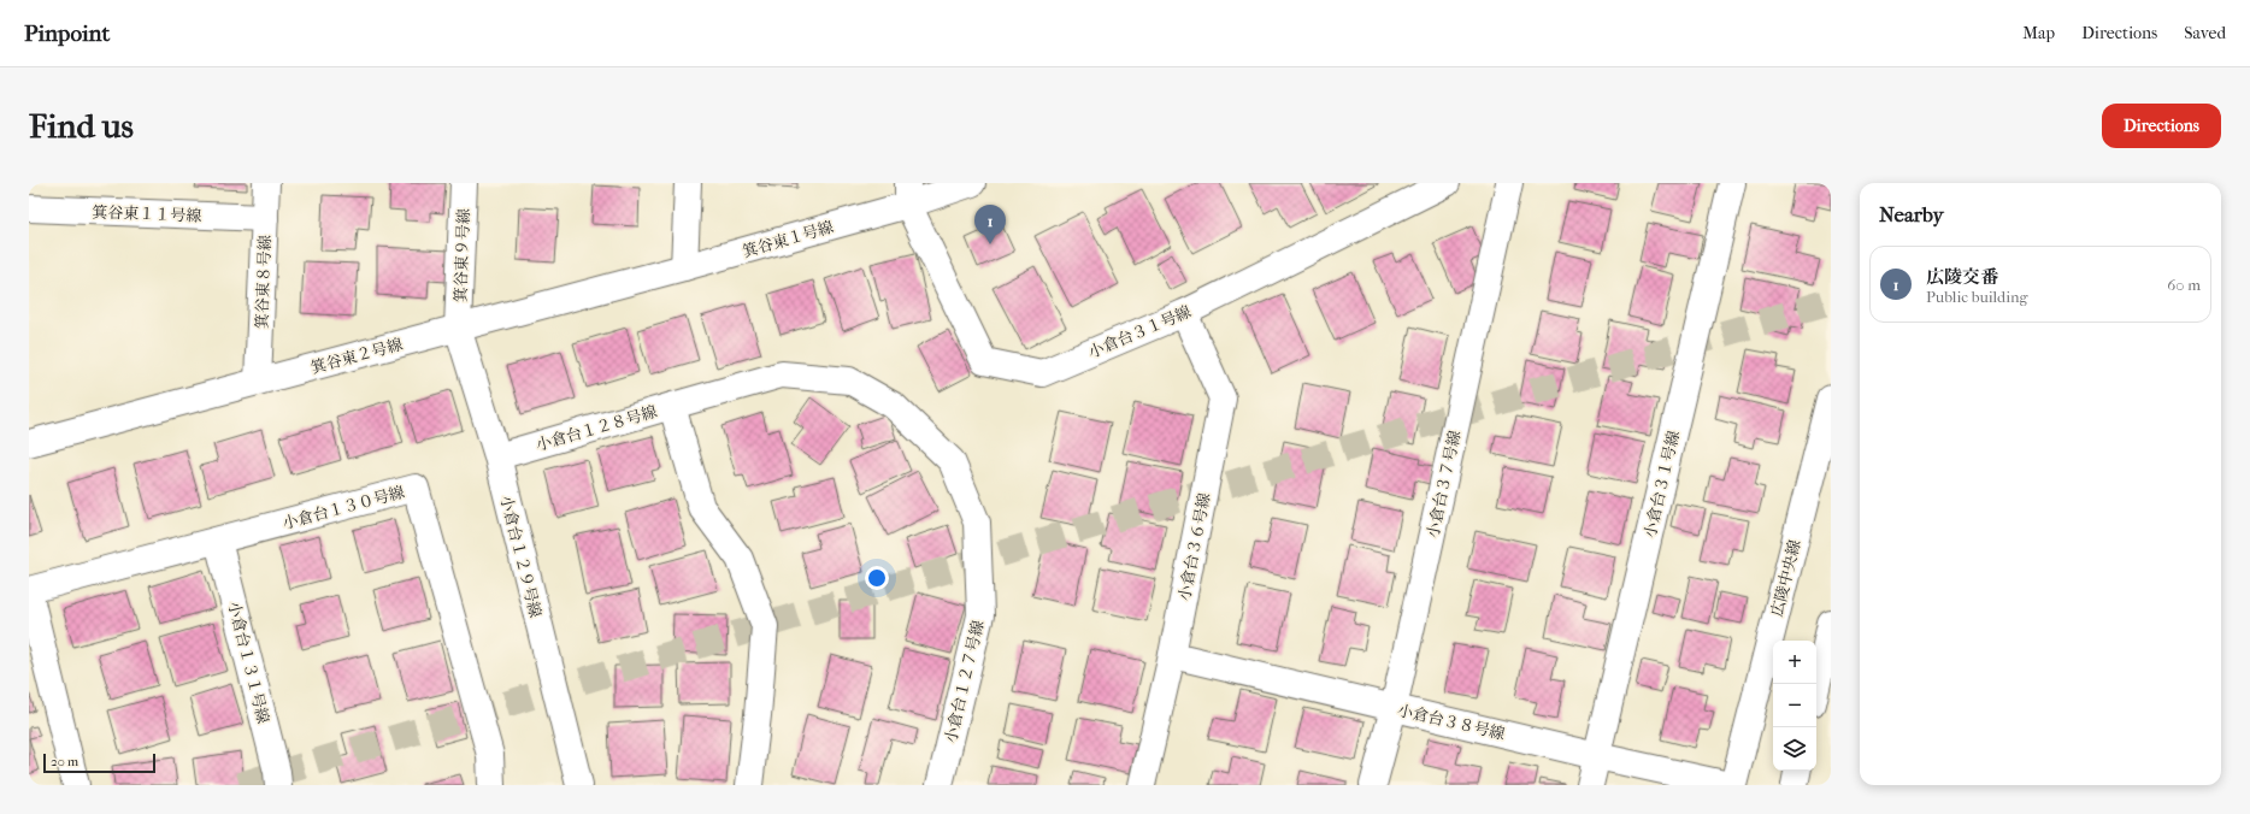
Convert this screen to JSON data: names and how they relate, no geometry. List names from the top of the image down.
{
  "streets": {
    "street": [
      "箕谷東１１号線",
      "箕谷東１号線",
      "箕谷東９号線",
      "箕谷東８号線",
      "小倉台３１号線",
      "箕谷東２号線",
      "小倉台１２８号線",
      "小倉台３７号線",
      "小倉台１３０号線",
      "小倉台３６号線",
      "小倉台１２９号線",
      "広陵中央線",
      "小倉台１３１号線",
      "小倉台１２７号線",
      "小倉台３８号線"
    ]
  },
  "crossings": [
    ["箕谷東１１号線", "箕谷東８号線"],
    ["箕谷東１号線", "小倉台３１号線"],
    ["箕谷東１号線", "箕谷東２号線"],
    ["箕谷東９号線", "箕谷東２号線"],
    ["箕谷東９号線", "小倉台１２９号線"],
    ["箕谷東８号線", "箕谷東２号線"],
    ["小倉台３１号線", "小倉台３６号線"],
    ["小倉台３１号線", "小倉台３８号線"],
    ["箕谷東２号線", "小倉台１２９号線"],
    ["小倉台１２８号線", "小倉台１２９号線"],
    ["小倉台１２８号線", "小倉台１２７号線"],
    ["小倉台３７号線", "小倉台３８号線"],
    ["小倉台１３０号線", "小倉台１３１号線"],
    ["小倉台３６号線", "小倉台３８号線"],
    ["広陵中央線", "小倉台３８号線"]
  ],
  "scale_bar": "20 m",
  "page": {
    "header": "Pinpoint",
    "nav": ["Map", "Directions", "Saved"],
    "buttons": "Directions",
    "title": "Find us",
    "heading": "Nearby",
    "pins": "1",
    "list": [
      {
        "mark": "1",
        "name": "広陵交番",
        "note": "Public building",
        "value": "60 m"
      }
    ],
    "map_buttons": ["+", "−"],
    "scale": "20 m"
  }
}
